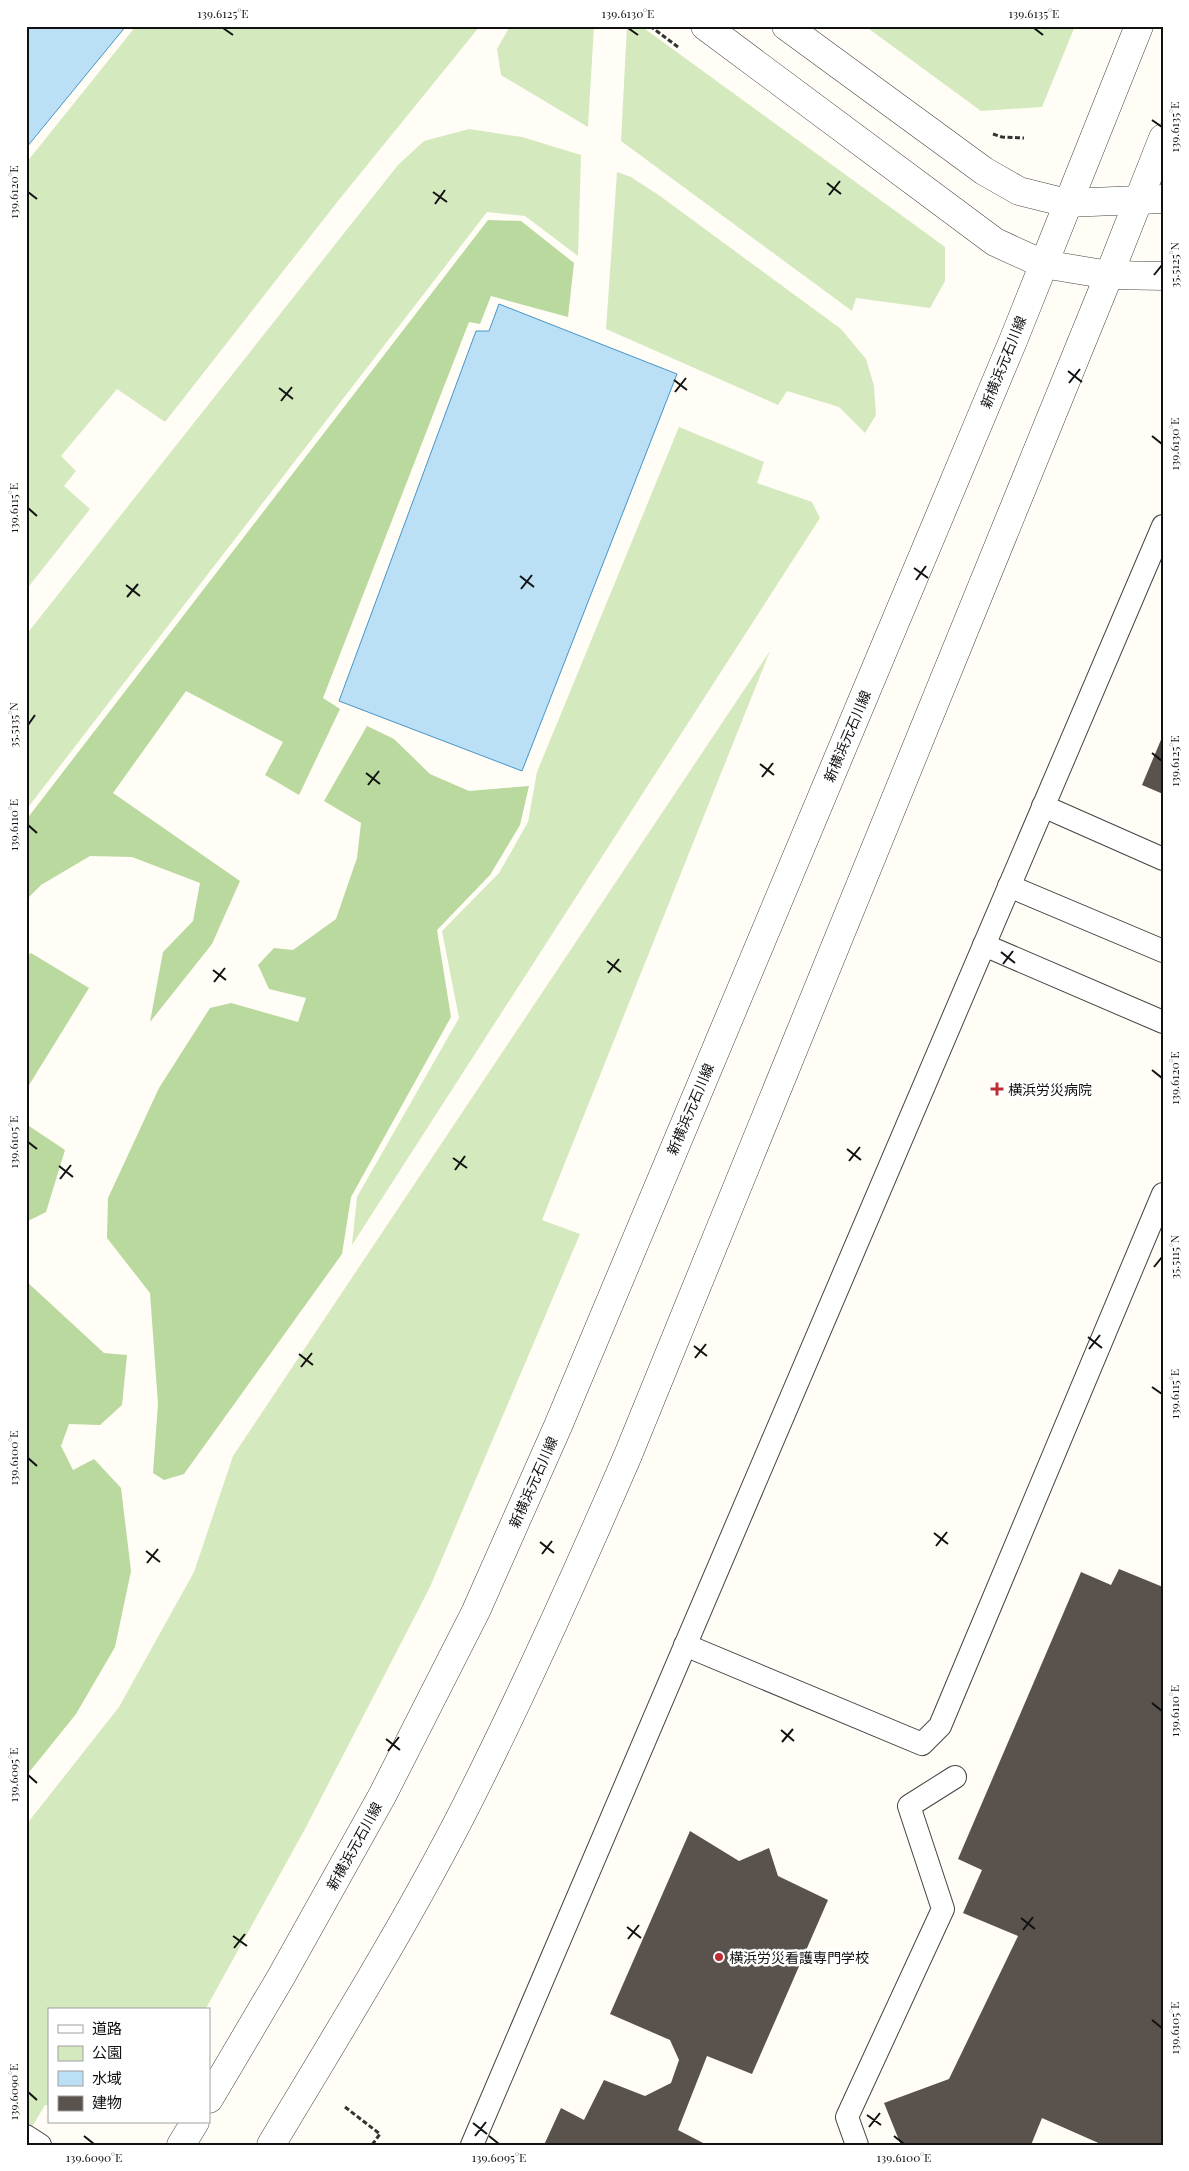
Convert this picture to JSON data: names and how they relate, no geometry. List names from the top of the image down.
{
  "streets": {
    "street": ["新横浜元石川線"]
  },
  "places": {
    "health": ["横浜労災病院"],
    "other": ["横浜労災看護専門学校"]
  },
  "legend": [
    "道路",
    "公園",
    "水域",
    "建物"
  ],
  "coordinates": [
    "139.6125°E",
    "139.6130°E",
    "139.6135°E",
    "139.6120°E",
    "35.5125°N",
    "139.6115°E",
    "35.5135°N",
    "139.6110°E",
    "139.6105°E",
    "35.5115°N",
    "139.6100°E",
    "139.6095°E",
    "139.6090°E"
  ]
}
